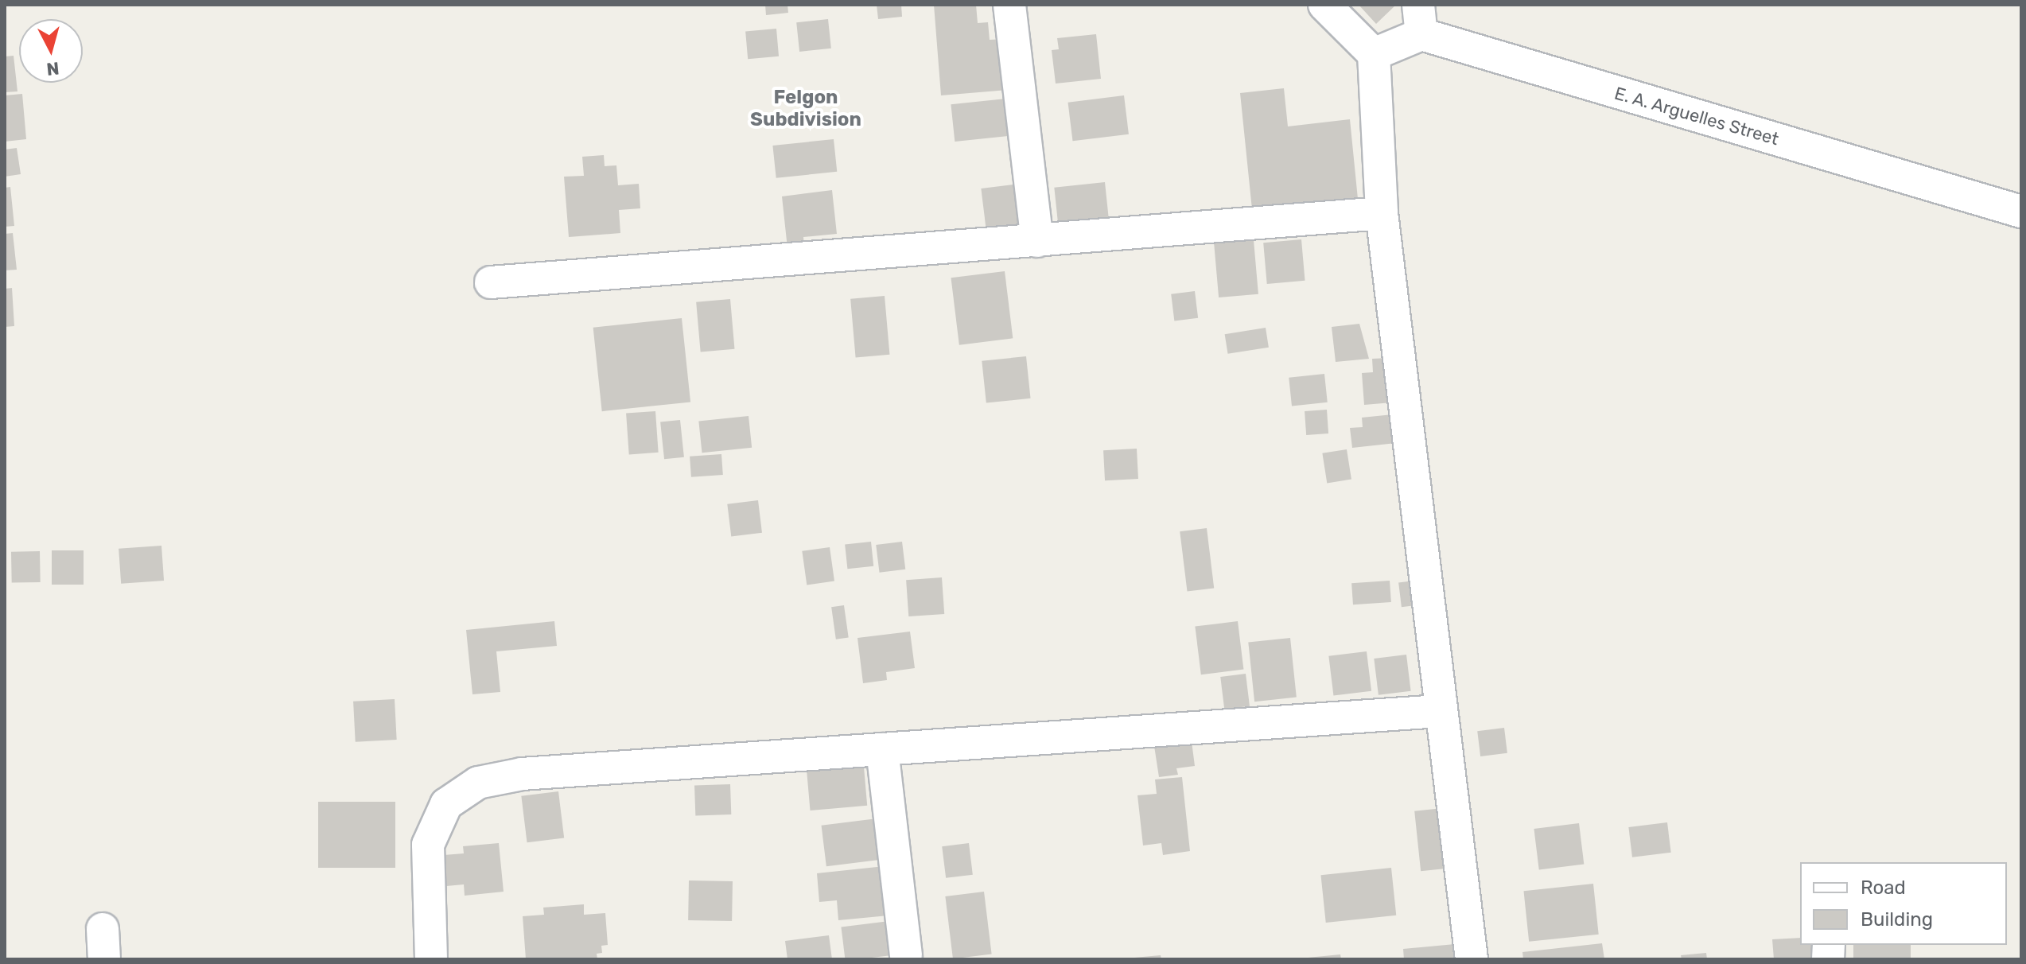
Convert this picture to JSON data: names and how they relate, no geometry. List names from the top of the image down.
{
  "streets": {
    "street": ["E. A. Arguelles Street"]
  },
  "districts": ["Felgon Subdivision"],
  "legend": ["Road", "Building"],
  "north": "bottom"
}
